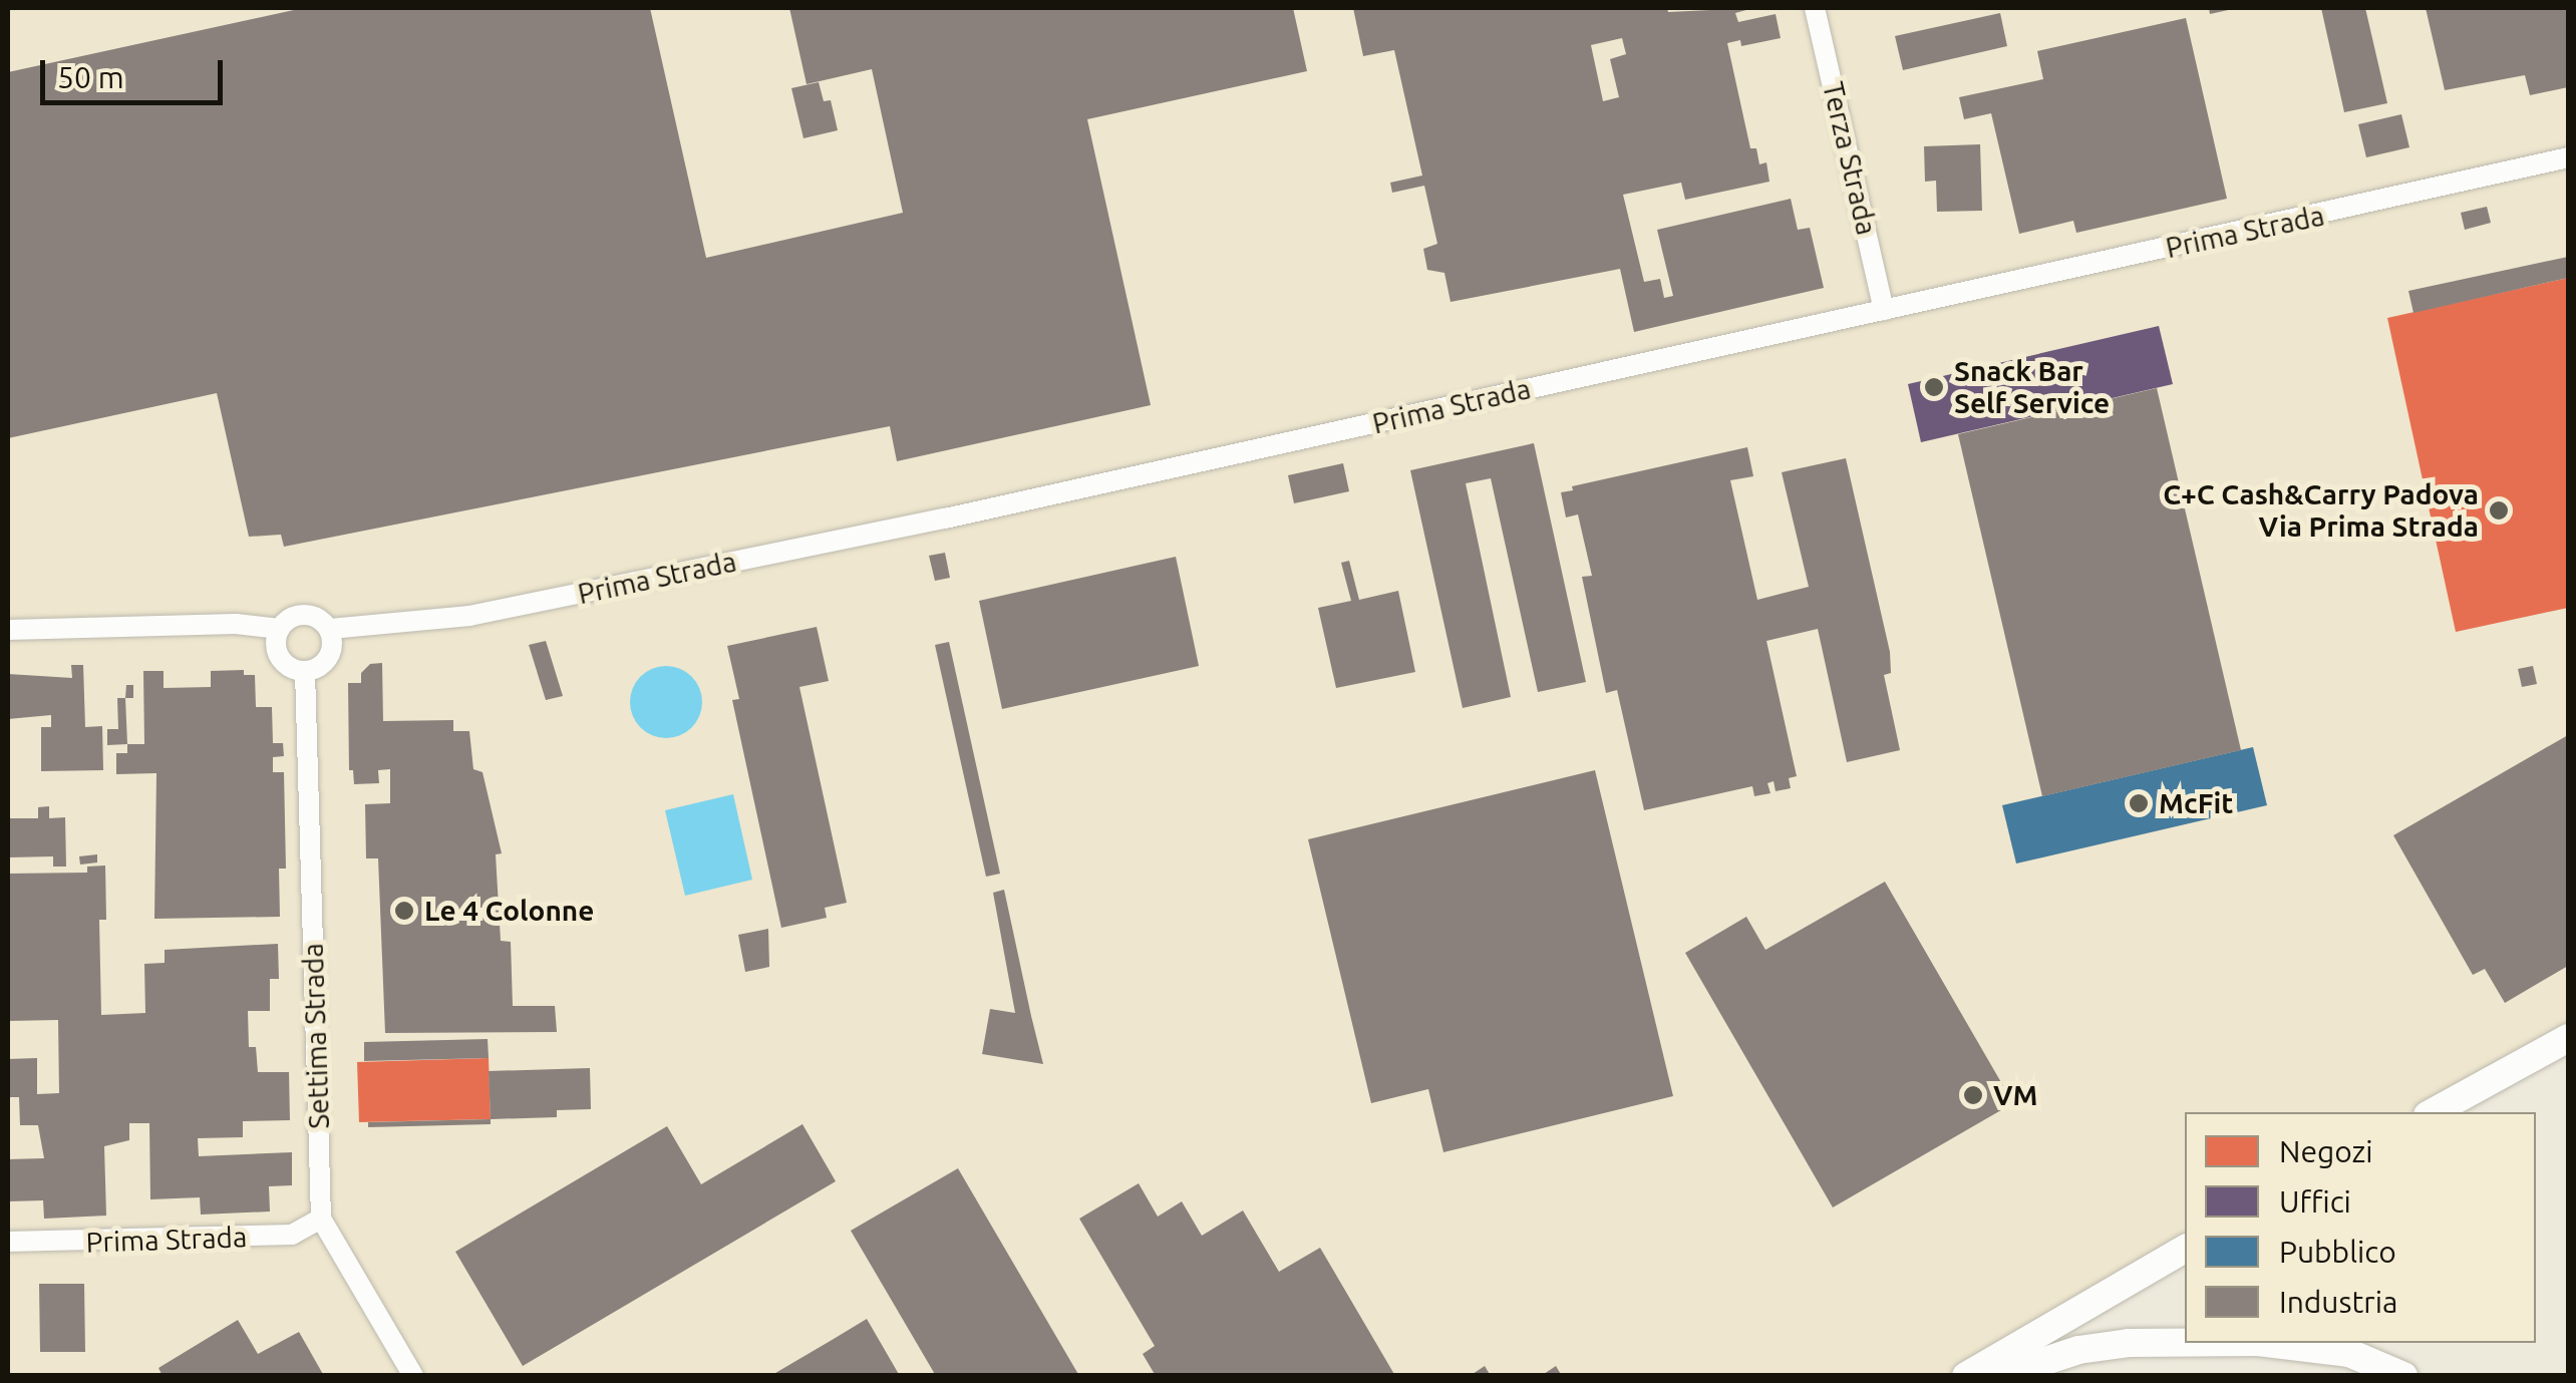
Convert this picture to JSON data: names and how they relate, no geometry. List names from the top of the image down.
{
  "streets": {
    "street": ["Terza Strada", "Prima Strada", "Settima Strada"]
  },
  "crossings": [
    ["Terza Strada", "Prima Strada"],
    ["Prima Strada", "Settima Strada"]
  ],
  "places": [
    "Snack Bar Self Service",
    "C+C Cash&Carry Padova Via Prima Strada",
    "McFit",
    "Le 4 Colonne",
    "VM"
  ],
  "legend": [
    "Negozi",
    "Uffici",
    "Pubblico",
    "Industria"
  ],
  "scale_bar": "50 m"
}
